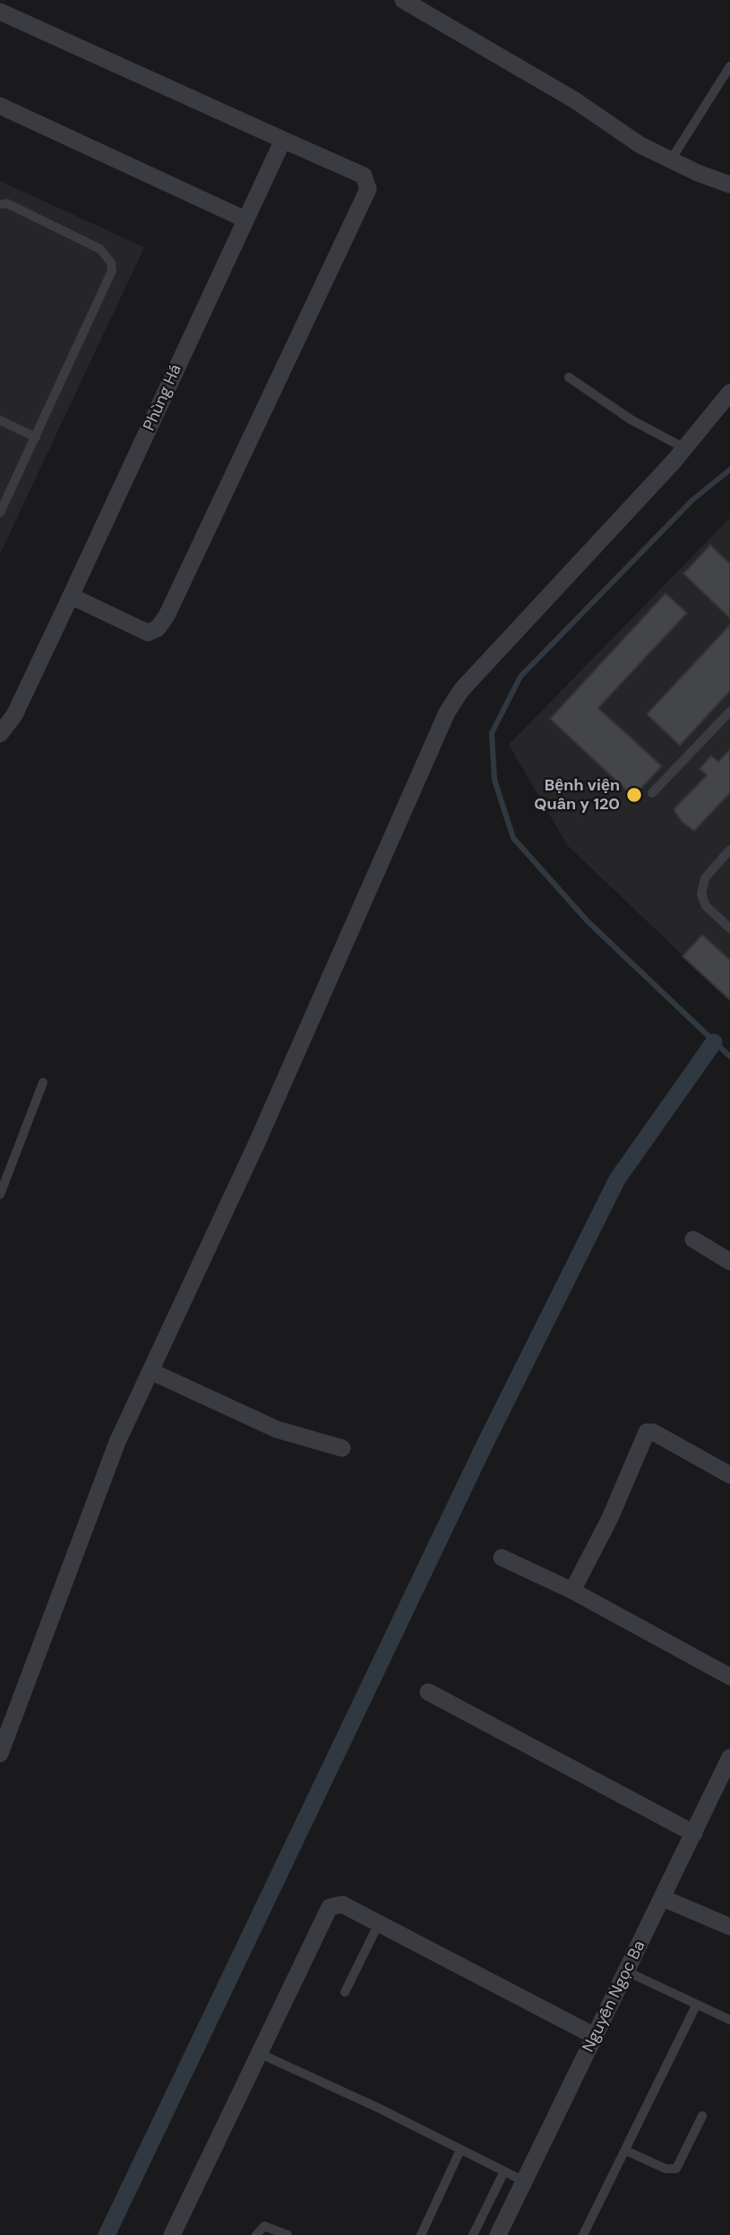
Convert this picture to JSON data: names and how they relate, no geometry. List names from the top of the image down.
{
  "streets": {
    "street": ["Phùng Há", "Nguyễn Ngọc Ba"]
  },
  "places": ["Bệnh viện Quân y 120"]
}
